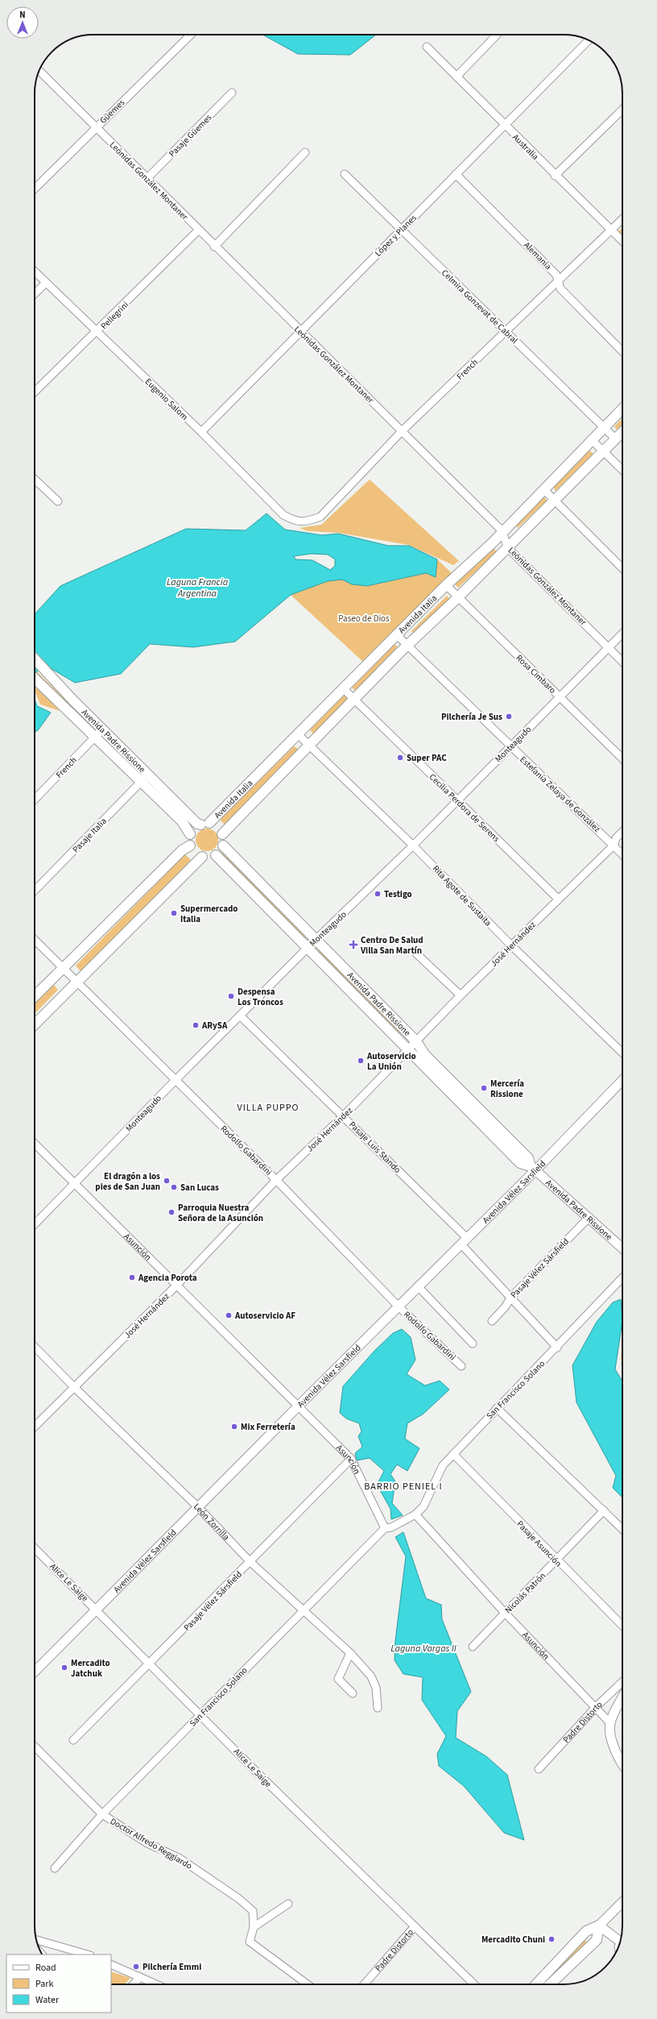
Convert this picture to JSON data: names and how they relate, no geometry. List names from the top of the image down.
{
  "streets": {
    "main road": ["Avenida Italia", "Avenida Padre Rissione"],
    "street": [
      "Güemes",
      "Pasaje Güemes",
      "Australia",
      "Leónidas González Montaner",
      "López y Planes",
      "Alemania",
      "Celmira Gonzevat de Cabral",
      "Pellegrini",
      "French",
      "Eugenio Salom",
      "Rosa Címbaro",
      "Monteagudo",
      "Estefanía Zelaya de González",
      "Cecilia Perdora de Serens",
      "Pasaje Italia",
      "Rita Agote de Sustaita",
      "José Hernández",
      "Pasaje Luis Stando",
      "Rodolfo Gabardini",
      "Avenida Vélez Sarsfield",
      "Asunción",
      "Pasaje Vélez Sársfield",
      "San Francisco Solano",
      "León Zorrilla",
      "Pasaje Asunción",
      "Alice Le Saige",
      "Nicolás Patrón",
      "Padre Distorto",
      "Doctor Alfredo Reggiardo"
    ]
  },
  "crossings": [
    ["Güemes", "Leónidas González Montaner"],
    ["Pasaje Güemes", "Leónidas González Montaner"],
    ["Australia", "López y Planes"],
    ["Australia", "French"],
    ["Leónidas González Montaner", "López y Planes"],
    ["Leónidas González Montaner", "Pellegrini"],
    ["Leónidas González Montaner", "French"],
    ["Leónidas González Montaner", "Avenida Italia"],
    ["Leónidas González Montaner", "Monteagudo"],
    ["López y Planes", "Alemania"],
    ["López y Planes", "Celmira Gonzevat de Cabral"],
    ["López y Planes", "Eugenio Salom"],
    ["Alemania", "French"],
    ["Celmira Gonzevat de Cabral", "French"],
    ["Celmira Gonzevat de Cabral", "Avenida Italia"],
    ["Pellegrini", "Eugenio Salom"],
    ["French", "Eugenio Salom"],
    ["French", "Avenida Padre Rissione"],
    ["Avenida Italia", "Rosa Címbaro"],
    ["Avenida Italia", "Avenida Padre Rissione"],
    ["Avenida Italia", "Estefanía Zelaya de González"],
    ["Avenida Italia", "Cecilia Perdora de Serens"],
    ["Avenida Italia", "Rita Agote de Sustaita"],
    ["Rosa Címbaro", "Monteagudo"],
    ["Avenida Padre Rissione", "Monteagudo"],
    ["Avenida Padre Rissione", "Pasaje Italia"],
    ["Avenida Padre Rissione", "José Hernández"],
    ["Avenida Padre Rissione", "Avenida Vélez Sarsfield"],
    ["Avenida Padre Rissione", "Pasaje Vélez Sársfield"],
    ["Monteagudo", "Estefanía Zelaya de González"],
    ["Monteagudo", "Cecilia Perdora de Serens"],
    ["Monteagudo", "Rita Agote de Sustaita"],
    ["Monteagudo", "Pasaje Luis Stando"],
    ["Monteagudo", "Rodolfo Gabardini"],
    ["Monteagudo", "Asunción"],
    ["Estefanía Zelaya de González", "José Hernández"],
    ["Cecilia Perdora de Serens", "José Hernández"],
    ["Rita Agote de Sustaita", "José Hernández"],
    ["José Hernández", "Pasaje Luis Stando"],
    ["José Hernández", "Rodolfo Gabardini"],
    ["José Hernández", "Asunción"],
    ["José Hernández", "León Zorrilla"],
    ["Pasaje Luis Stando", "Avenida Vélez Sarsfield"],
    ["Pasaje Luis Stando", "Pasaje Vélez Sársfield"],
    ["Pasaje Luis Stando", "San Francisco Solano"],
    ["Rodolfo Gabardini", "Avenida Vélez Sarsfield"],
    ["Avenida Vélez Sarsfield", "Asunción"],
    ["Avenida Vélez Sarsfield", "León Zorrilla"],
    ["Avenida Vélez Sarsfield", "Alice Le Saige"],
    ["Asunción", "Pasaje Vélez Sársfield"],
    ["Asunción", "San Francisco Solano"],
    ["Asunción", "Nicolás Patrón"],
    ["Asunción", "Padre Distorto"],
    ["Pasaje Vélez Sársfield", "León Zorrilla"],
    ["Pasaje Vélez Sársfield", "Alice Le Saige"],
    ["San Francisco Solano", "León Zorrilla"],
    ["San Francisco Solano", "Pasaje Asunción"],
    ["San Francisco Solano", "Alice Le Saige"],
    ["San Francisco Solano", "Doctor Alfredo Reggiardo"],
    ["Pasaje Asunción", "Nicolás Patrón"],
    ["Alice Le Saige", "Padre Distorto"]
  ],
  "districts": ["VILLA PUPPO", "BARRIO PENIEL I"],
  "water": ["Laguna Francia Argentina", "Laguna Vargas II"],
  "parks": ["Paseo de Dios"],
  "places": {
    "other": [
      "Pilchería Je Sus",
      "Super PAC",
      "Testigo",
      "Supermercado Italia",
      "Despensa Los Troncos",
      "ARySA",
      "Autoservicio La Unión",
      "Mercería Rissione",
      "El dragón a los pies de San Juan",
      "San Lucas",
      "Parroquia Nuestra Señora de la Asunción",
      "Agencia Porota",
      "Autoservicio AF",
      "Mix Ferretería",
      "Mercadito Jatchuk",
      "Mercadito Chuni",
      "Pilchería Emmi"
    ],
    "health": ["Centro De Salud Villa San Martín"]
  },
  "legend": ["Road", "Park", "Water"],
  "north": "top"
}
